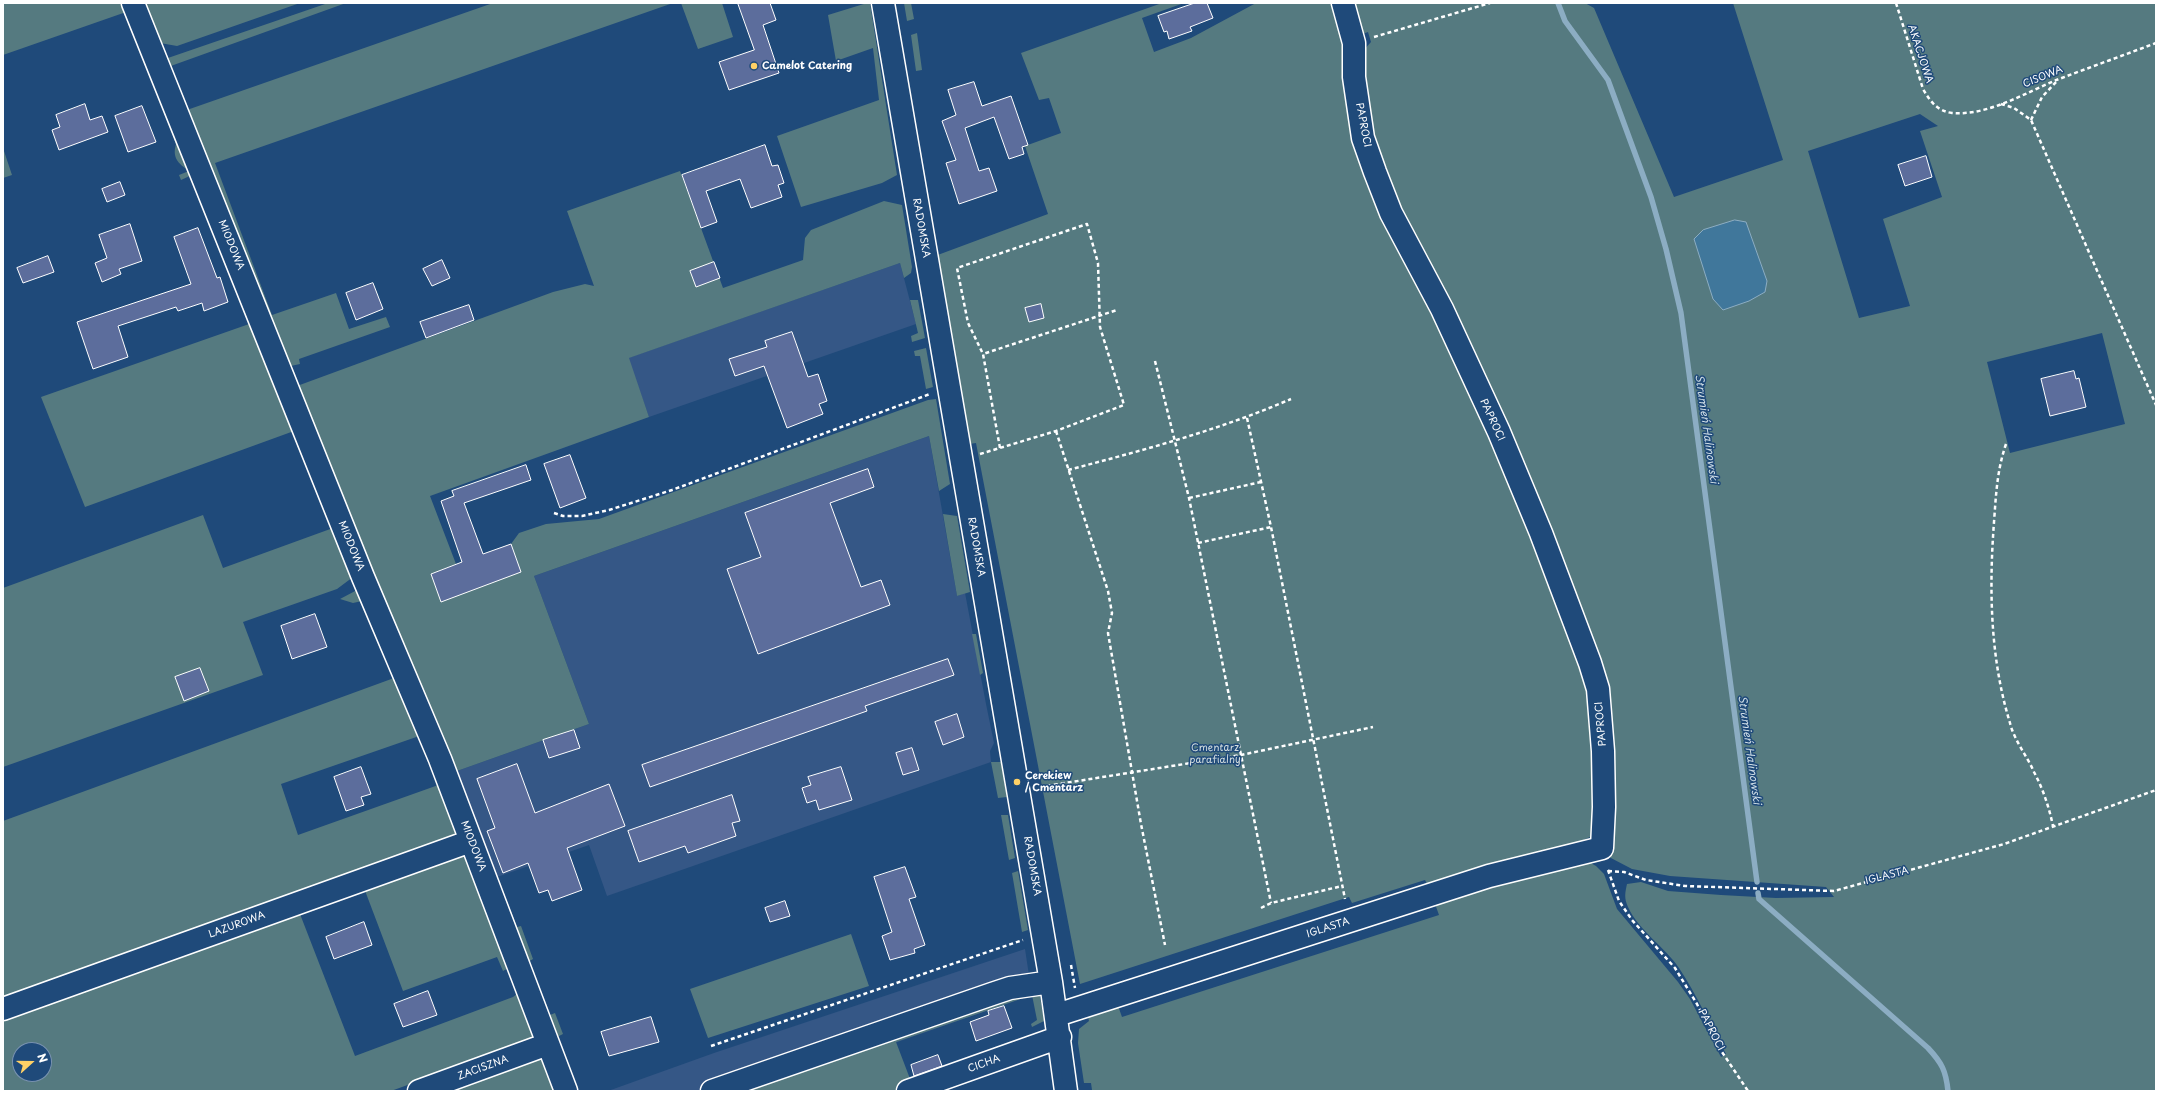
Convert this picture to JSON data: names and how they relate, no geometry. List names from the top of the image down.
{
  "streets": {
    "street": [
      "PAPROCI",
      "RADOMSKA",
      "MIODOWA",
      "IGLASTA",
      "LAZUROWA",
      "CICHA",
      "ZACISZNA"
    ],
    "path": ["AKACJOWA", "CISOWA"]
  },
  "crossings": [
    ["AKACJOWA", "CISOWA"],
    ["PAPROCI", "IGLASTA"],
    ["RADOMSKA", "IGLASTA"],
    ["RADOMSKA", "CICHA"],
    ["MIODOWA", "LAZUROWA"],
    ["MIODOWA", "ZACISZNA"]
  ],
  "water": ["Strumień Halinowski"],
  "parks": ["Cmentarz parafialny"],
  "places": ["Camelot Catering", "Cerekiew / Cmentarz"],
  "north": "right"
}
